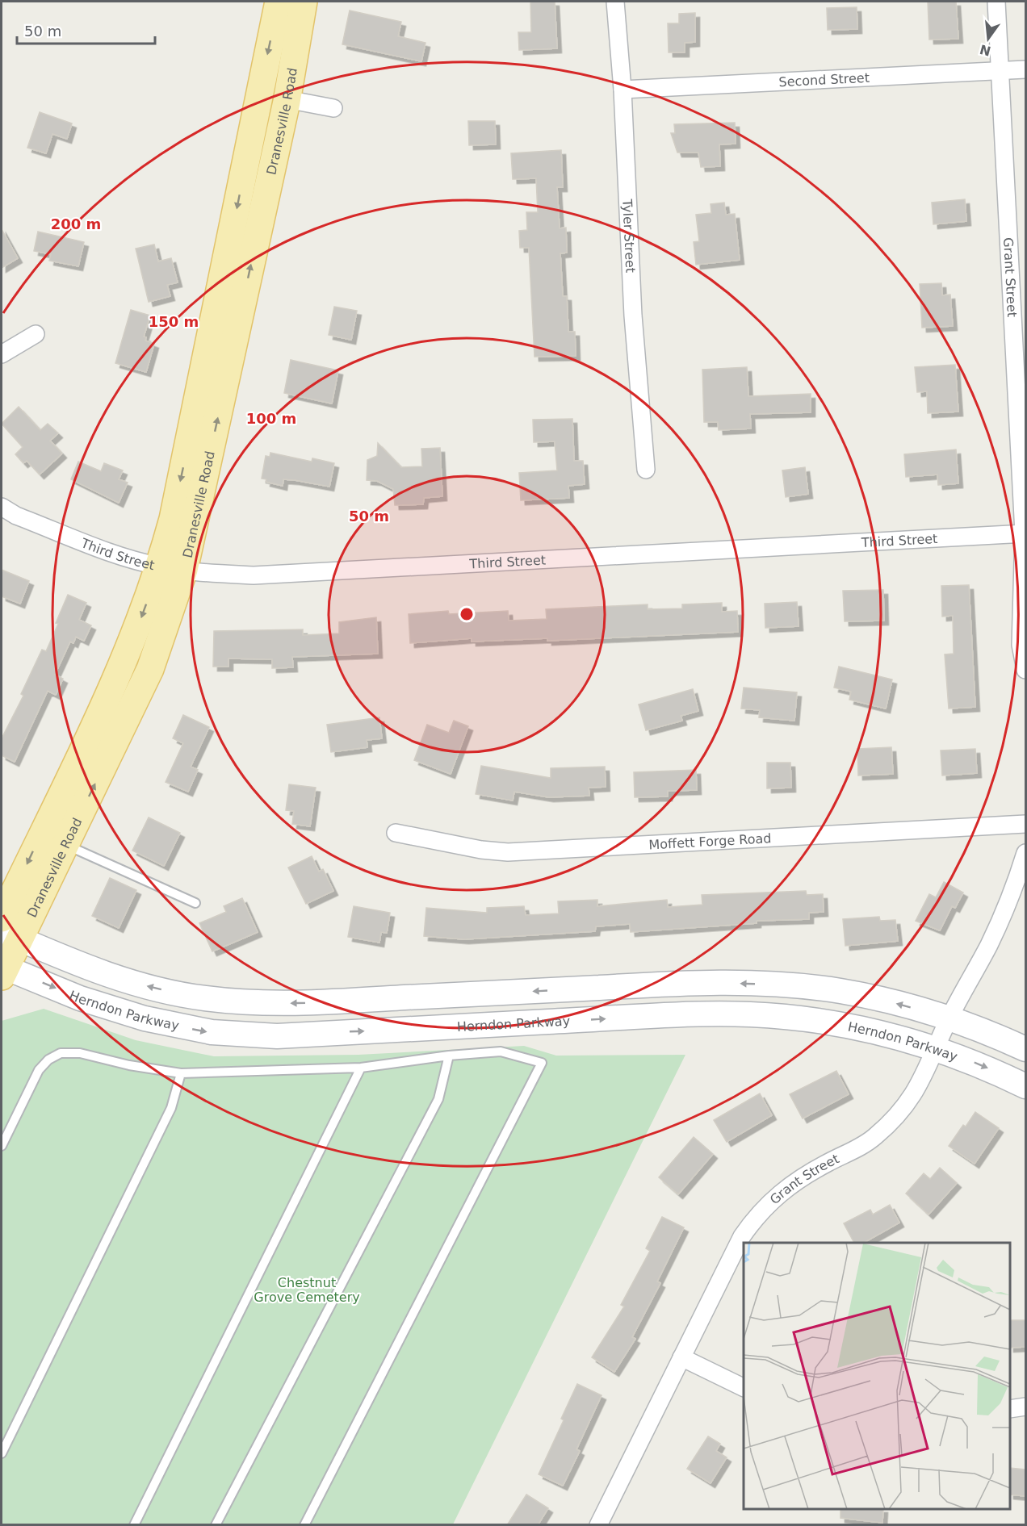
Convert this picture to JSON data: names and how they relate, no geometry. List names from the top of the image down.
{
  "streets": {
    "main road": ["Dranesville Road", "Herndon Parkway"],
    "street": [
      "Second Street",
      "Tyler Street",
      "Grant Street",
      "Third Street",
      "Moffett Forge Road"
    ]
  },
  "crossings": [
    ["Second Street", "Tyler Street"],
    ["Second Street", "Grant Street"],
    ["Dranesville Road", "Third Street"],
    ["Dranesville Road", "Herndon Parkway"],
    ["Grant Street", "Third Street"],
    ["Grant Street", "Herndon Parkway"]
  ],
  "parks": ["Chestnut Grove Cemetery"],
  "scale_bar": "50 m",
  "north": "bottom",
  "rings": [
    "200 m",
    "150 m",
    "100 m",
    "50 m"
  ]
}
